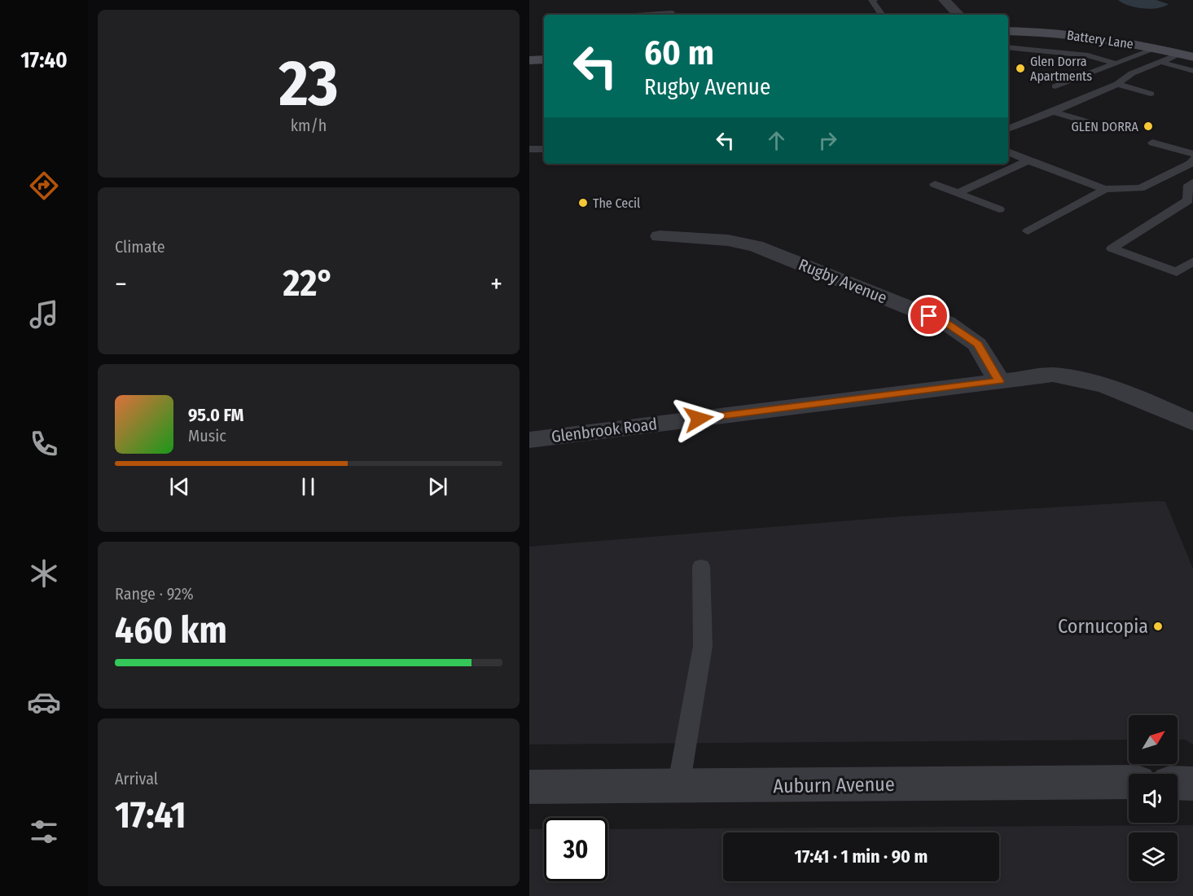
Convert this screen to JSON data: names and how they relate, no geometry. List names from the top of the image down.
{
  "streets": {
    "street": [
      "Battery Lane",
      "Rugby Avenue",
      "Glenbrook Road",
      "Auburn Avenue"
    ]
  },
  "crossings": [
    ["Rugby Avenue", "Glenbrook Road"]
  ],
  "places": [
    "Glen Dorra Apartments",
    "GLEN DORRA",
    "The Cecil",
    "Cornucopia"
  ],
  "north": "top right",
  "page": {
    "tabs": "17:40",
    "tile": [
      ["23", "km/h"],
      "Climate",
      ["Range · 92%", "460 km"],
      ["Arrival", "17:41"]
    ],
    "turn": ["60 m", "Rugby Avenue"],
    "heat": ["−", "22°", "+"],
    "song": ["95.0 FM", "Music"],
    "limit": "30",
    "trip": "17:41 · 1 min · 90 m"
  }
}
